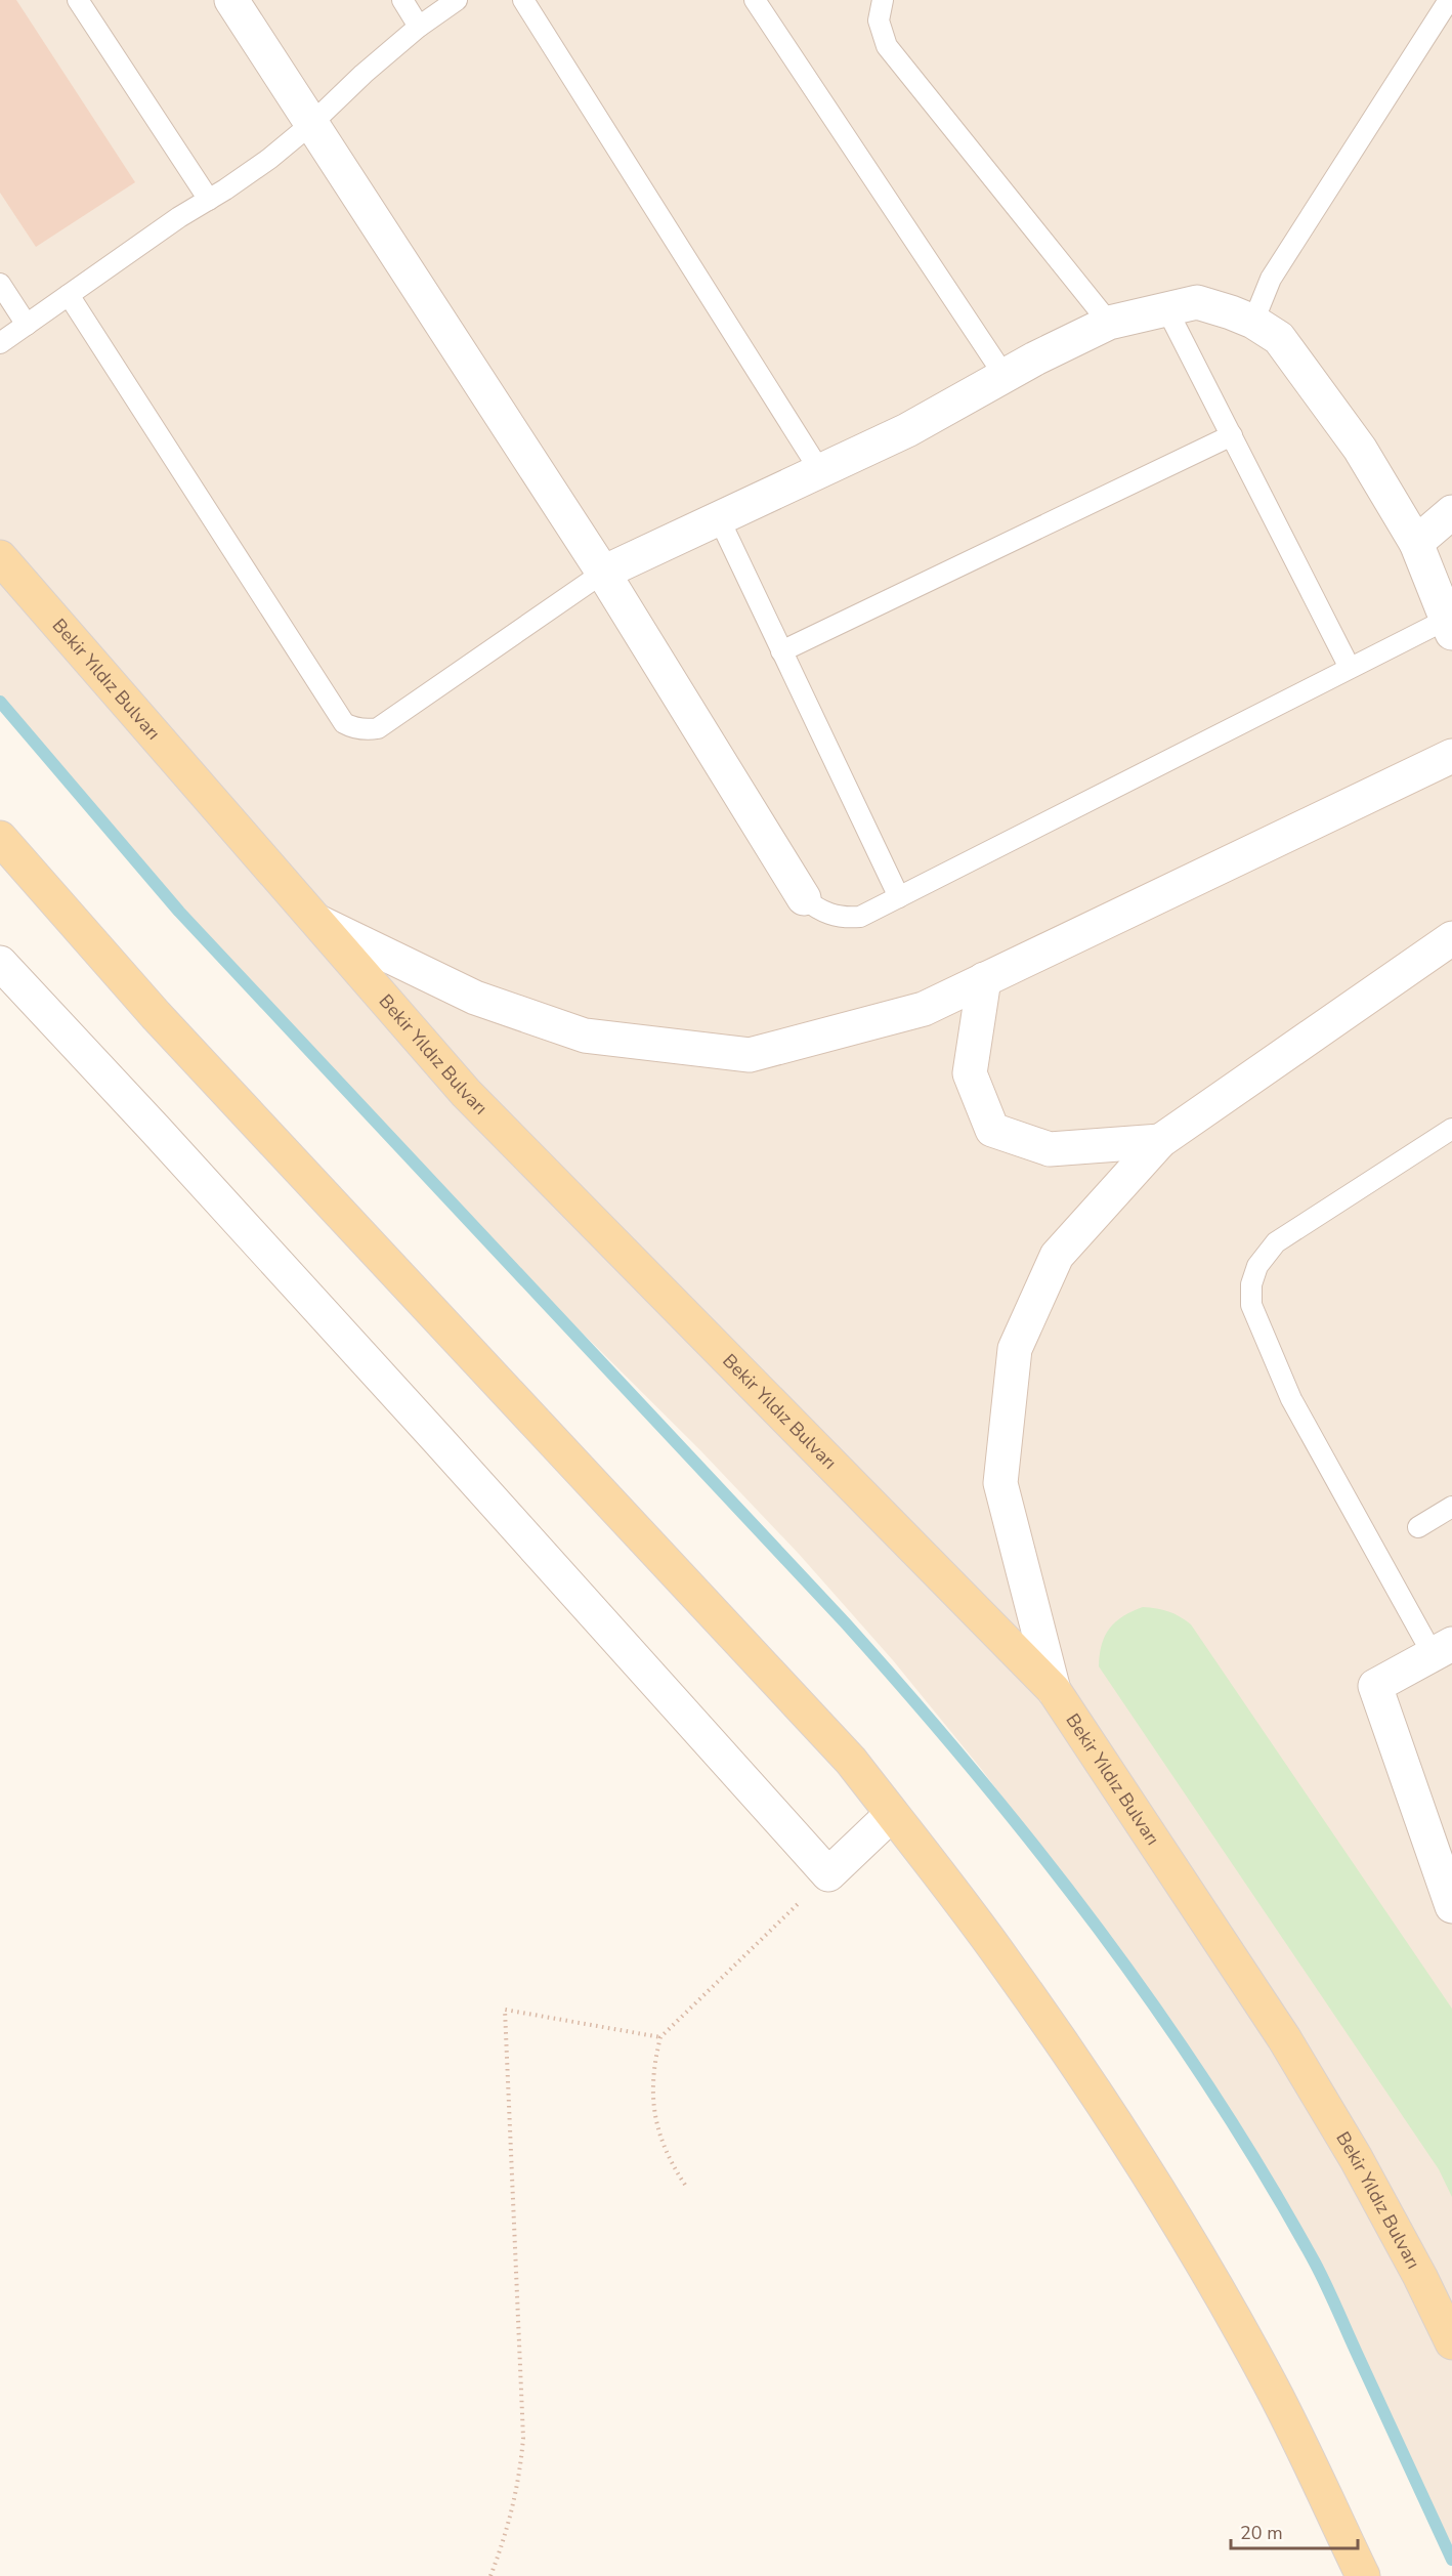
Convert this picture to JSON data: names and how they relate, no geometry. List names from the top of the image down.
{
  "streets": {
    "main road": ["Bekir Yıldız Bulvarı"]
  },
  "scale_bar": "20 m"
}
